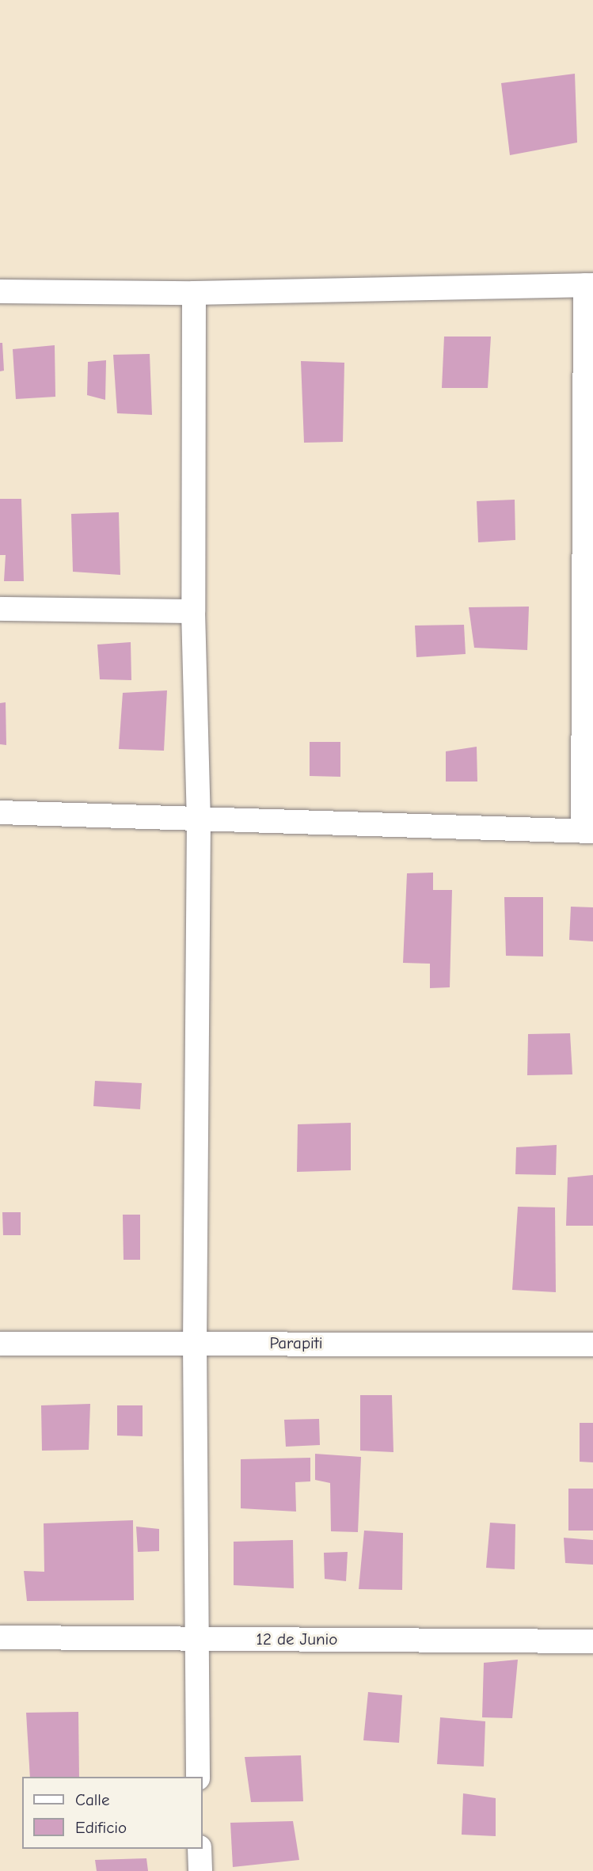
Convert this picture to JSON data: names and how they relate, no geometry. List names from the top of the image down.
{
  "streets": {
    "street": ["Parapiti", "12 de Junio"]
  },
  "legend": ["Calle", "Edificio"]
}
